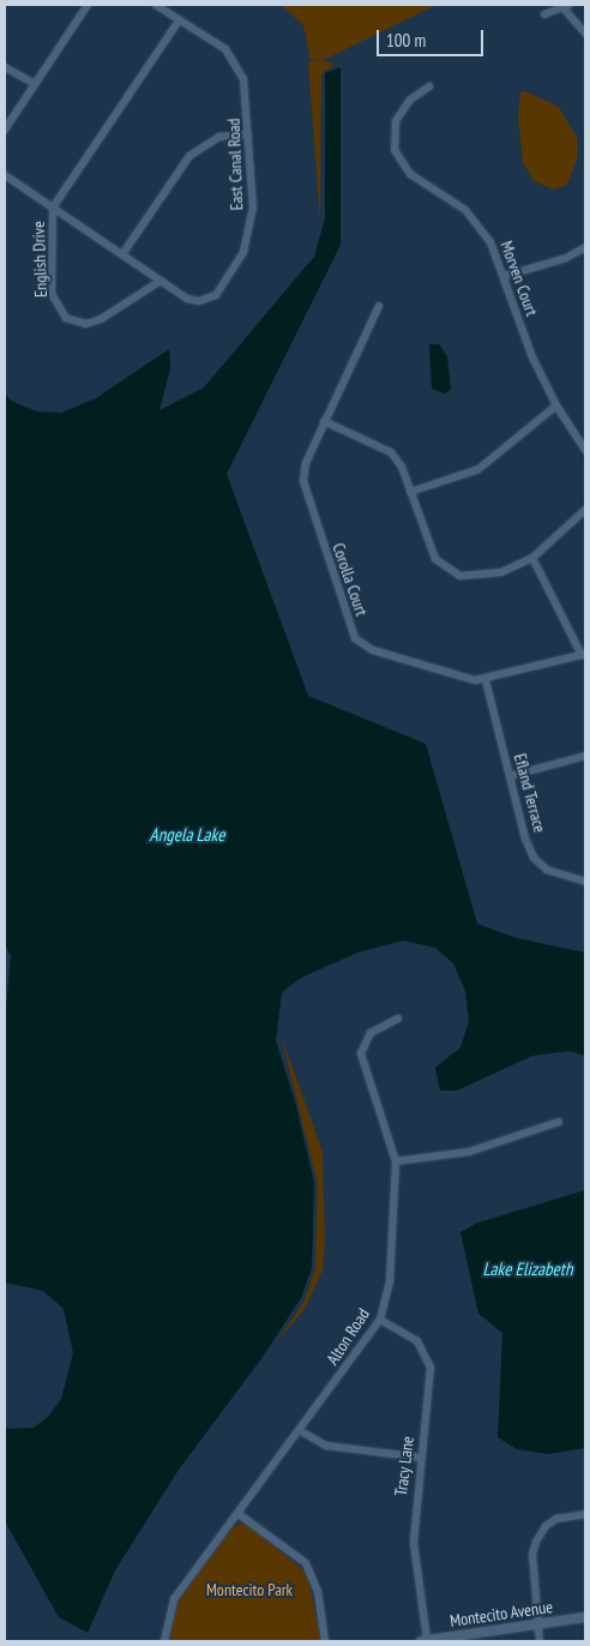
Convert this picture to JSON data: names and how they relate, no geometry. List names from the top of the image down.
{
  "streets": {
    "street": [
      "East Canal Road",
      "English Drive",
      "Morven Court",
      "Corolla Court",
      "Efland Terrace",
      "Alton Road",
      "Tracy Lane",
      "Montecito Avenue"
    ]
  },
  "crossings": [
    ["East Canal Road", "English Drive"],
    ["Corolla Court", "Efland Terrace"],
    ["Alton Road", "Tracy Lane"],
    ["Tracy Lane", "Montecito Avenue"]
  ],
  "water": ["Angela Lake", "Lake Elizabeth"],
  "parks": ["Montecito Park"],
  "scale_bar": "100 m"
}
